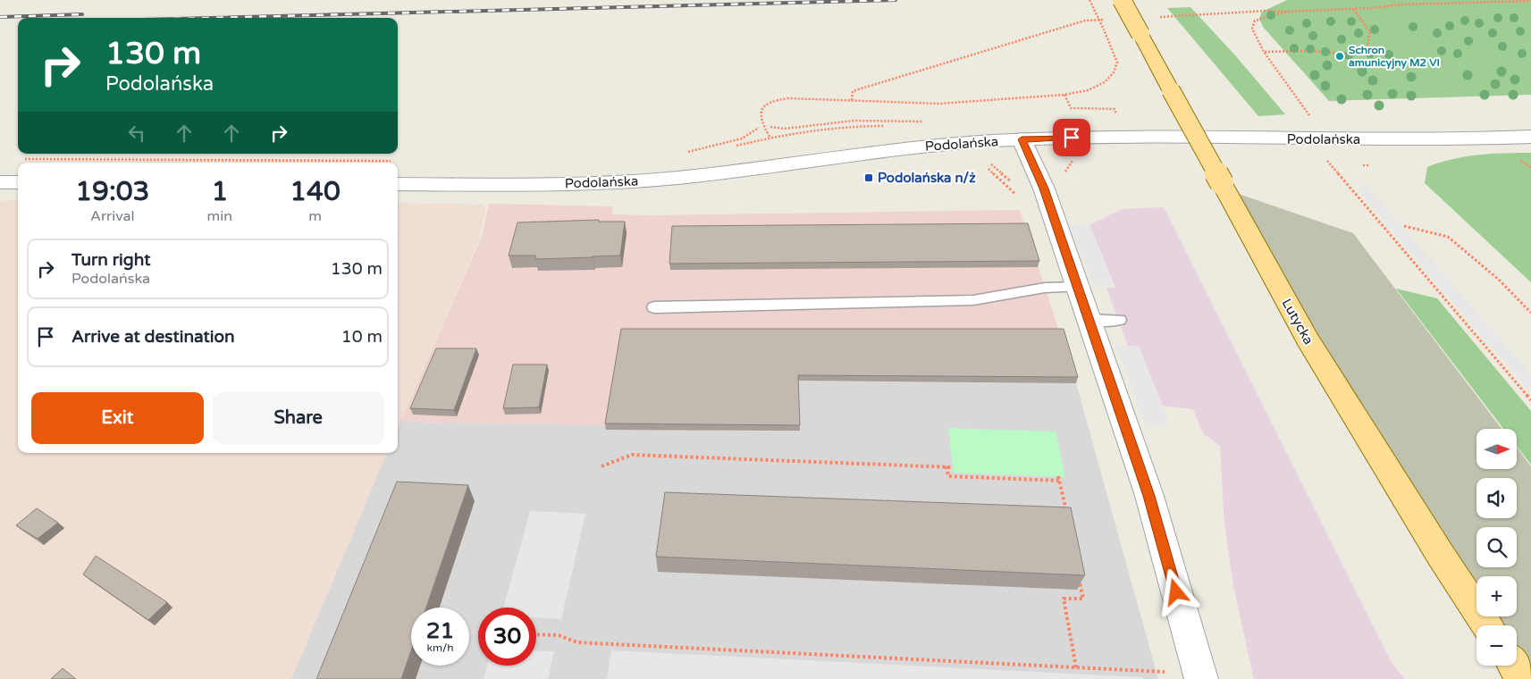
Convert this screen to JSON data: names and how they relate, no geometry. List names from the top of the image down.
{
  "streets": {
    "main road": ["Lutycka"],
    "street": ["Podolańska"]
  },
  "places": {
    "other": ["Schron amunicyjny M2 VI"],
    "transit": ["Podolańska n/ż"]
  },
  "north": "right",
  "page": {
    "turn": ["130 m", "Podolańska"],
    "eta": [
      "19:03",
      "Arrival",
      "1",
      "min",
      "140",
      "m"
    ],
    "list": [
      {
        "name": "Turn right",
        "note": "Podolańska",
        "value": "130 m"
      },
      {
        "name": "Arrive at destination",
        "value": "10 m"
      }
    ],
    "buttons": ["Exit", "Share"],
    "map_buttons": ["+", "−"],
    "speed": "21 km/h",
    "limit": "30"
  }
}
